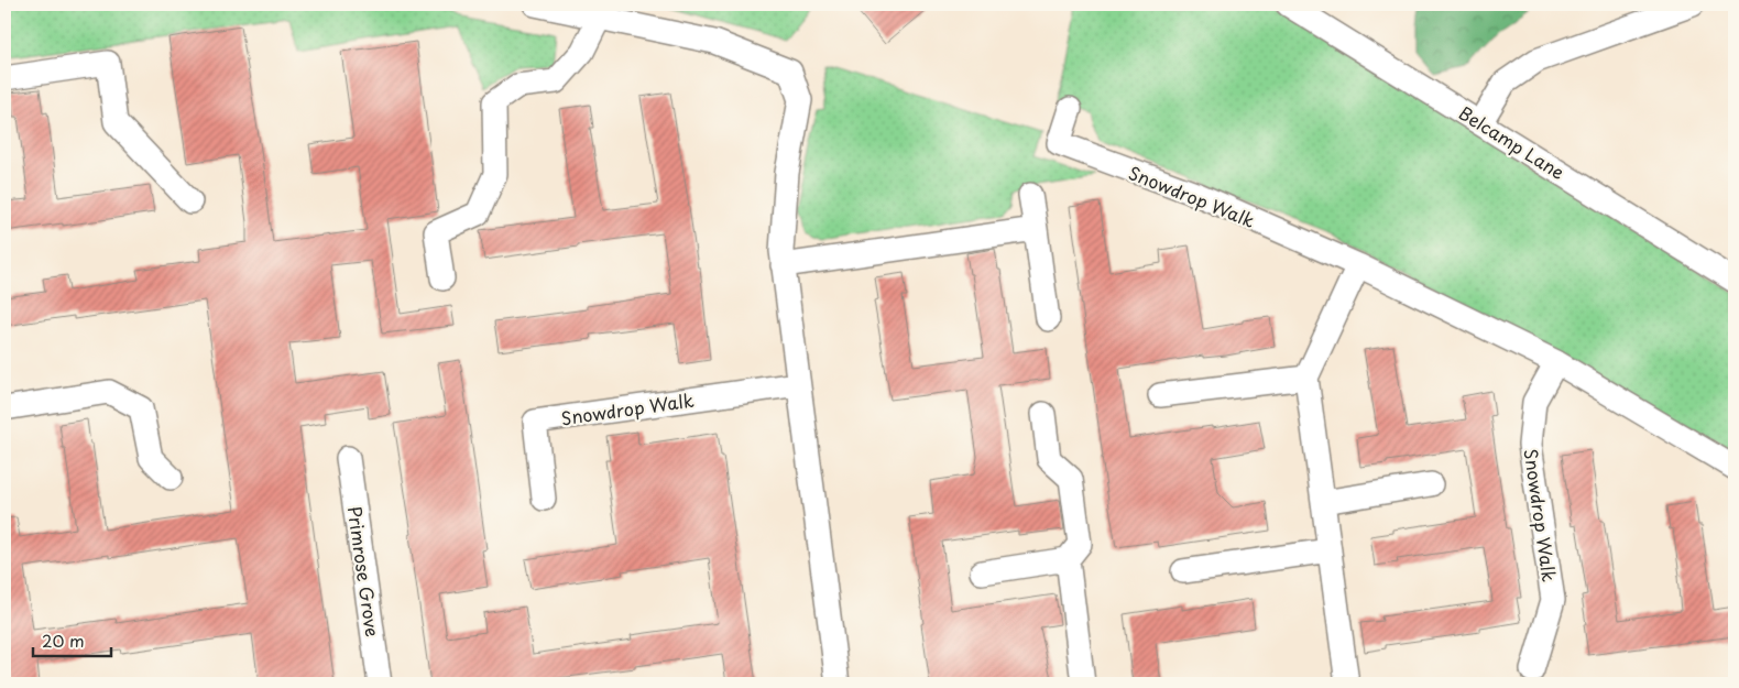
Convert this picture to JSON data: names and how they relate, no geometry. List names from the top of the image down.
{
  "streets": {
    "street": ["Belcamp Lane", "Snowdrop Walk", "Primrose Grove"]
  },
  "scale_bar": "20 m"
}
